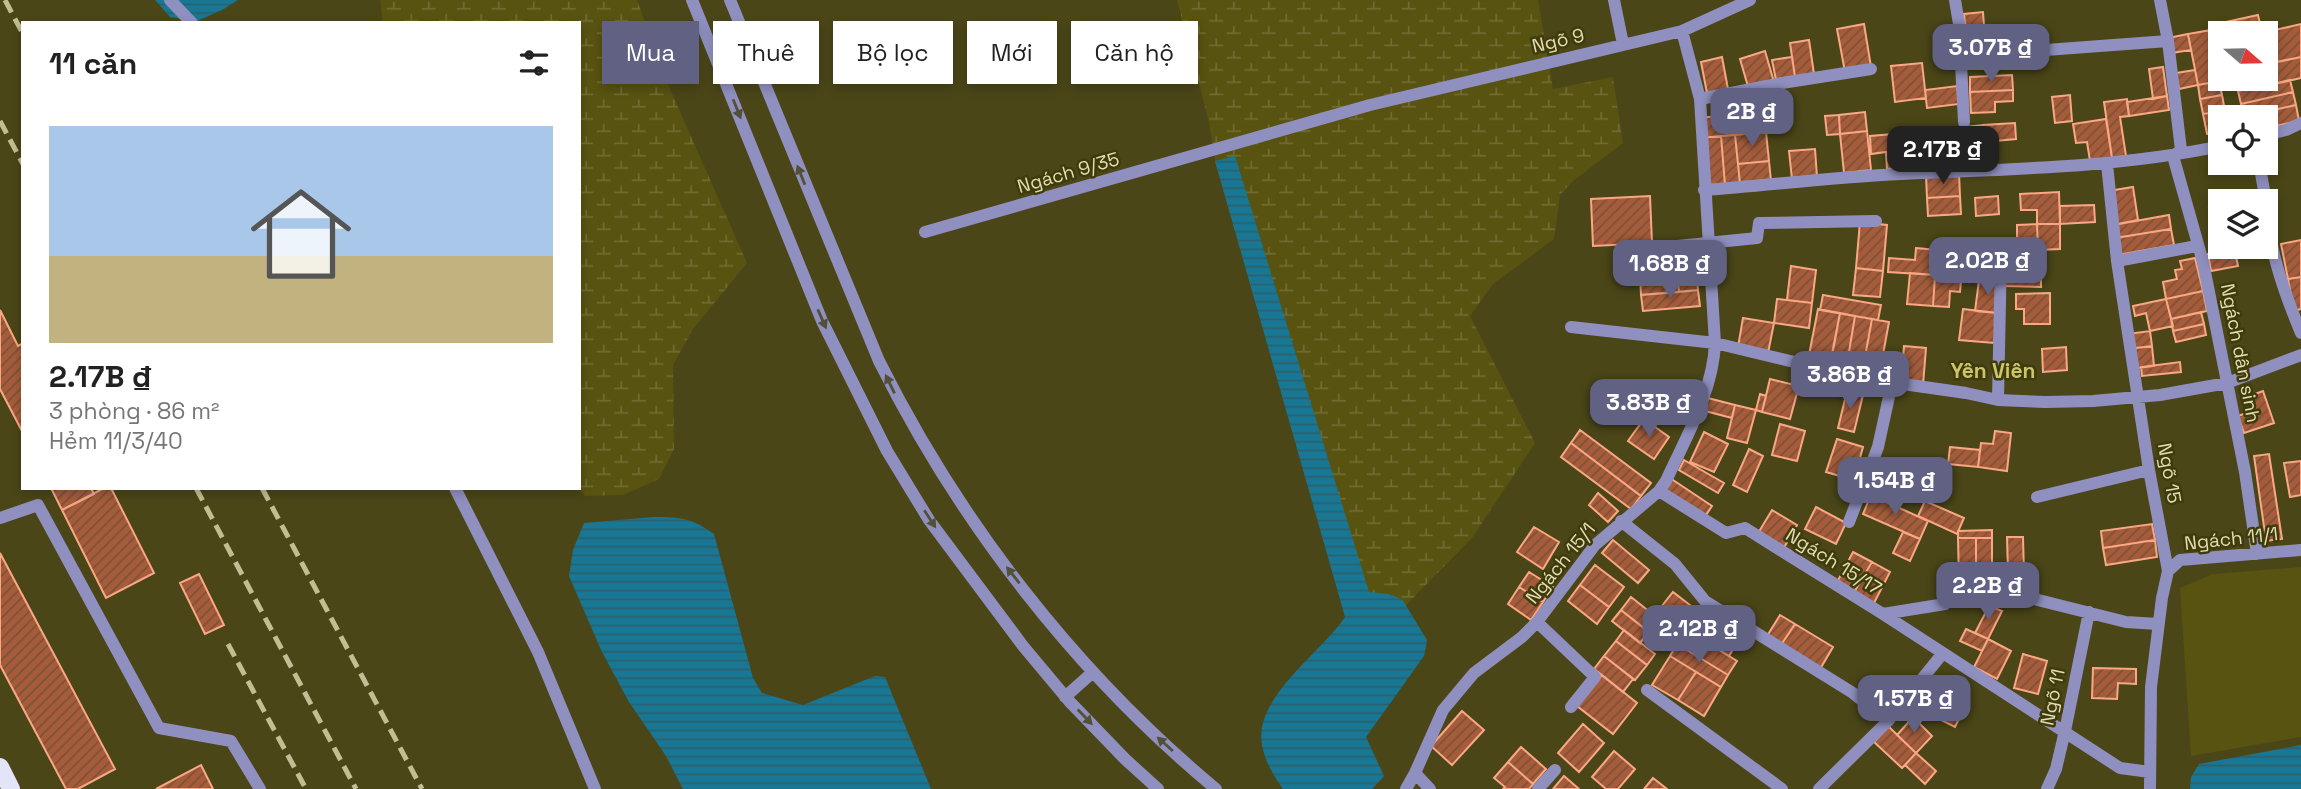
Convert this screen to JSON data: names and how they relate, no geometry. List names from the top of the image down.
{
  "streets": {
    "street": [
      "Ngõ 9",
      "Ngách 9/35",
      "Ngách dân sinh",
      "Ngõ 15",
      "Ngách 11/1",
      "Ngách 15/17",
      "Ngách 15/1",
      "Ngõ 11"
    ]
  },
  "crossings": [
    ["Ngõ 9", "Ngách 9/35"],
    ["Ngõ 9", "Ngách 15/1"],
    ["Ngách dân sinh", "Ngách 11/1"],
    ["Ngõ 15", "Ngách 11/1"],
    ["Ngõ 15", "Ngách 15/17"],
    ["Ngách 15/17", "Ngách 15/1"],
    ["Ngách 15/17", "Ngõ 11"]
  ],
  "districts": ["Yên Viên"],
  "north": "right",
  "page": {
    "chip": [
      "Mua",
      "Thuê",
      "Bộ lọc",
      "Mới",
      "Căn hộ"
    ],
    "heading": "11 căn",
    "price": [
      "3.07B ₫",
      "2B ₫",
      "2.17B ₫",
      "2.02B ₫",
      "1.68B ₫",
      "3.86B ₫",
      "3.83B ₫",
      "1.54B ₫",
      "2.2B ₫",
      "2.12B ₫",
      "1.57B ₫"
    ],
    "list": [
      {
        "name": "2.17B ₫",
        "note": "3 phòng · 86 m² · Hẻm 11/3/40"
      }
    ]
  }
}
